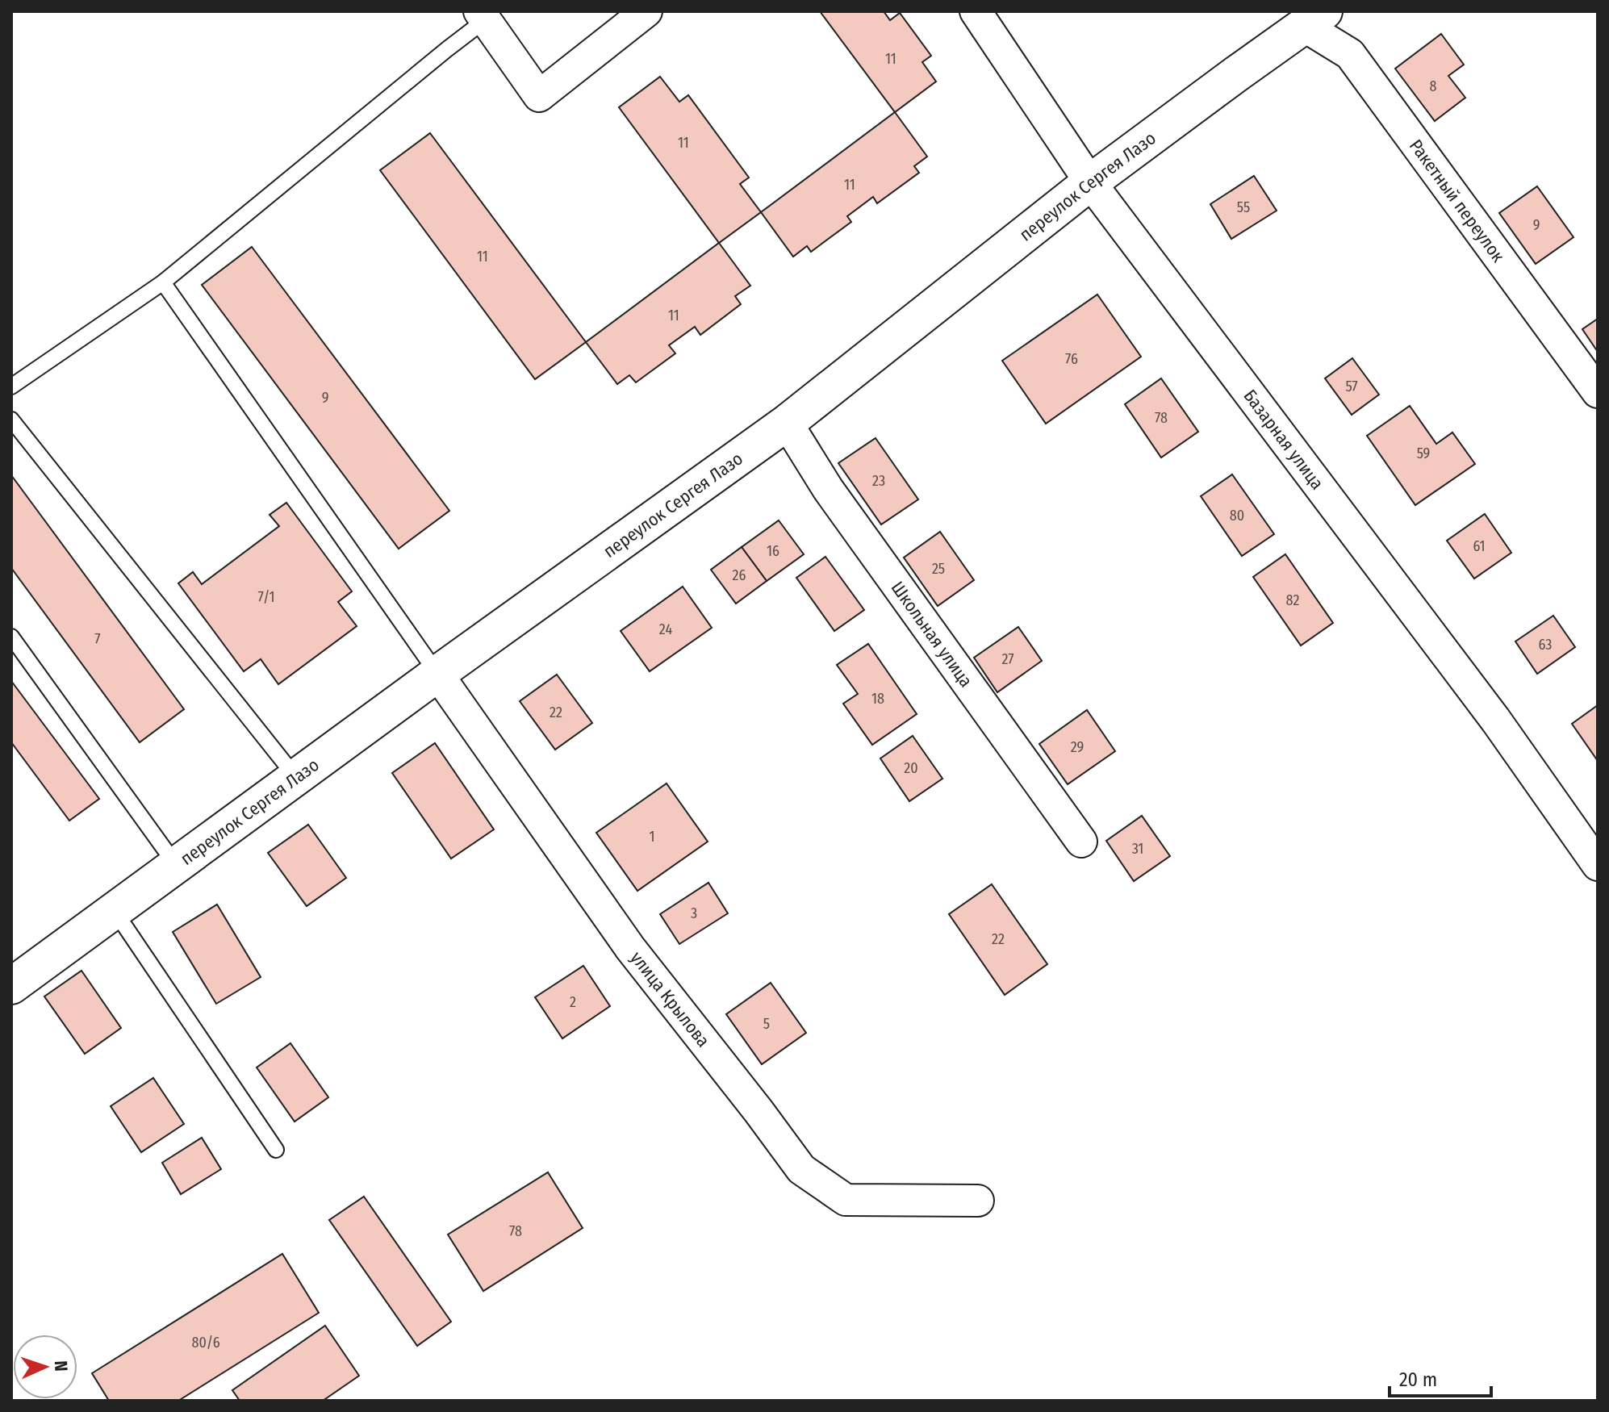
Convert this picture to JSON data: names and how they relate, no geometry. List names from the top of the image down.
{
  "streets": {
    "street": [
      "переулок Сергея Лазо",
      "Ракетный переулок",
      "Базарная улица",
      "Школьная улица",
      "улица Крылова"
    ]
  },
  "crossings": [
    ["переулок Сергея Лазо", "Ракетный переулок"],
    ["переулок Сергея Лазо", "Базарная улица"],
    ["переулок Сергея Лазо", "Школьная улица"],
    ["переулок Сергея Лазо", "улица Крылова"]
  ],
  "house_numbers": [
    "11",
    "8",
    "11",
    "11",
    "55",
    "9",
    "11",
    "11",
    "76",
    "57",
    "9",
    "78",
    "59",
    "23",
    "80",
    "61",
    "16",
    "25",
    "26",
    "7/1",
    "82",
    "24",
    "7",
    "63",
    "27",
    "18",
    "22",
    "29",
    "20",
    "1",
    "31",
    "3",
    "22",
    "2",
    "5",
    "78",
    "80/6"
  ],
  "scale_bar": "20 m",
  "north": "right"
}
